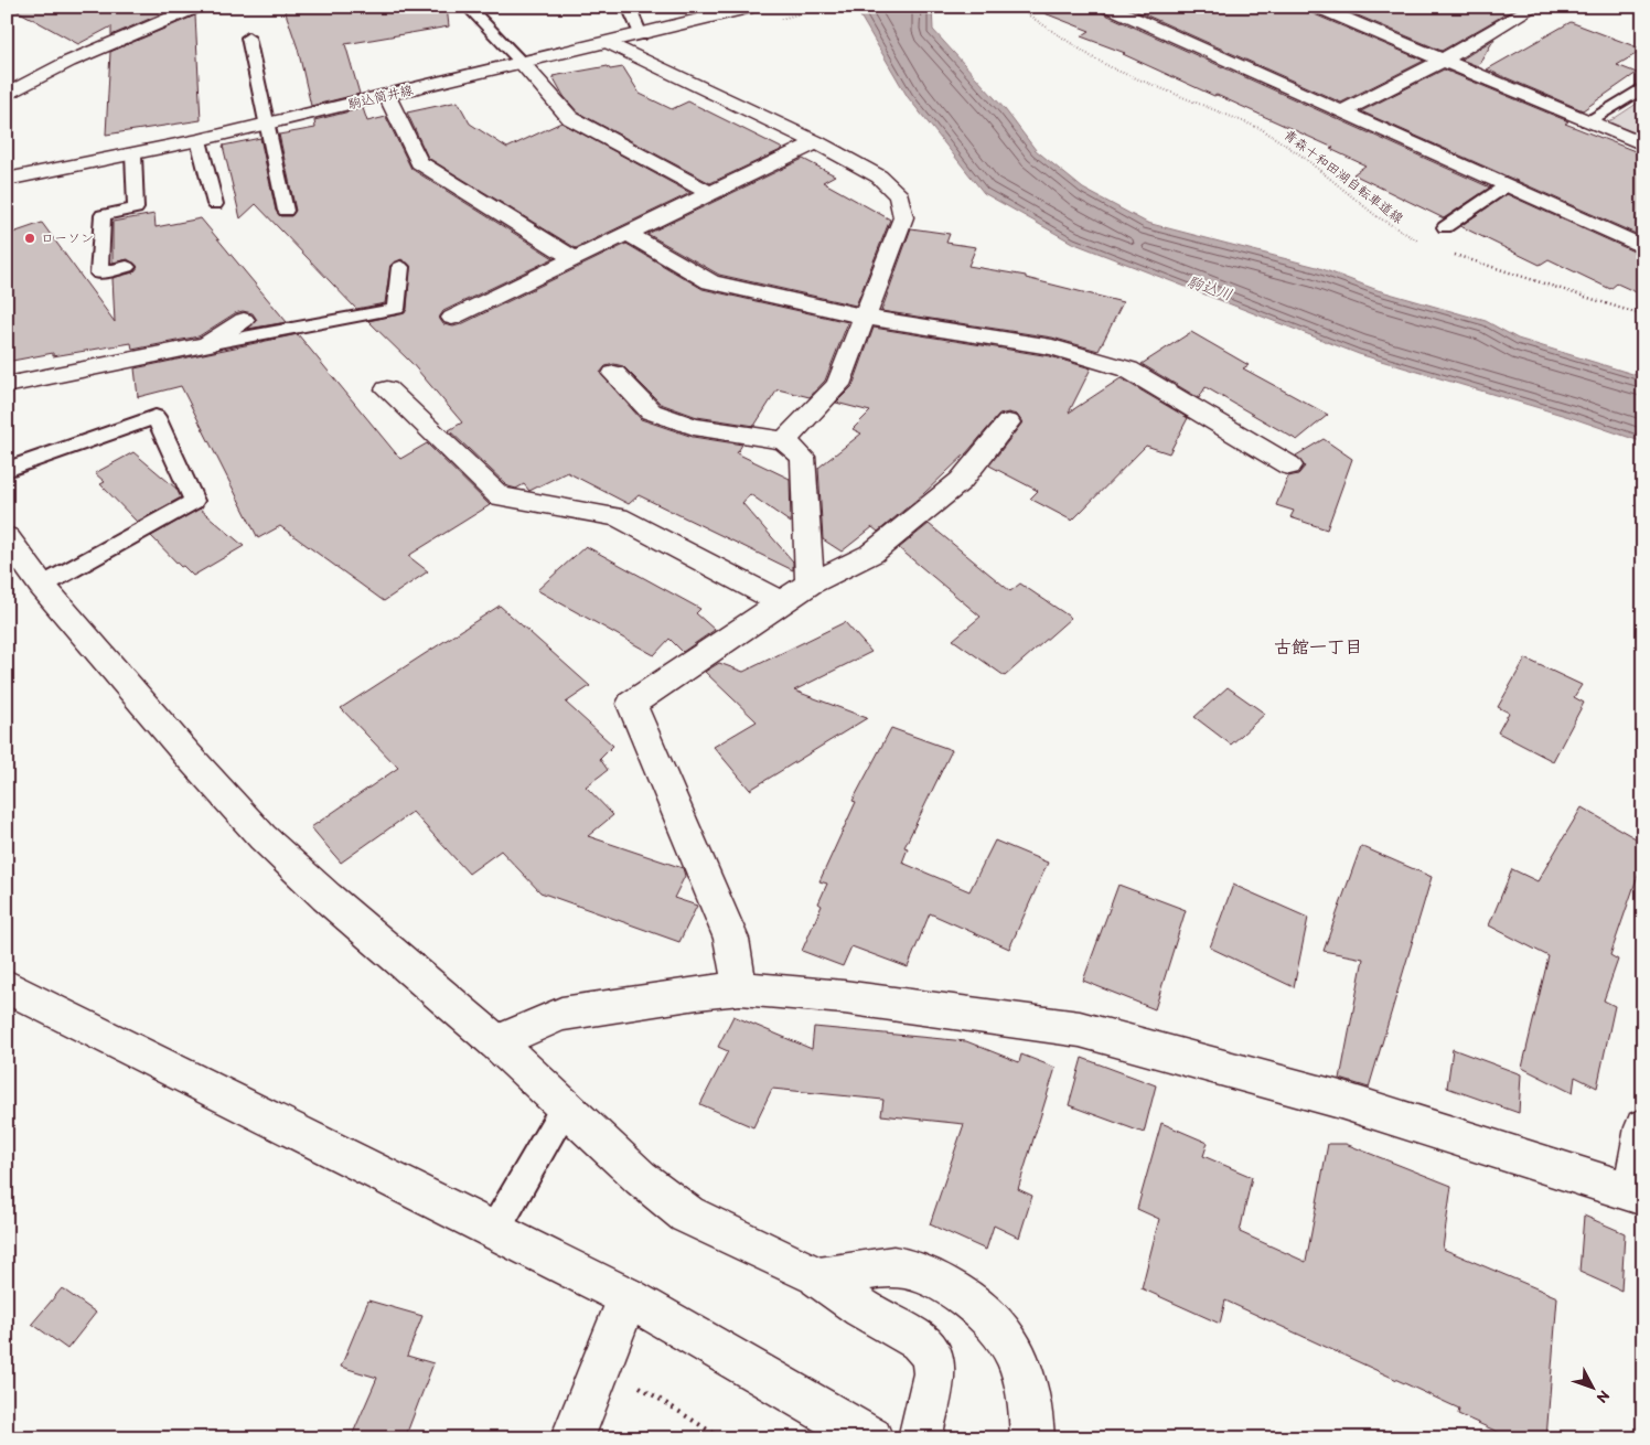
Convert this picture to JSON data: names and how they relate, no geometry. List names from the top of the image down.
{
  "streets": {
    "street": ["駒込筒井線"],
    "path": ["青森十和田湖自転車道線"]
  },
  "districts": ["古館一丁目"],
  "water": ["駒込川"],
  "places": ["ローソン"],
  "north": "bottom right"
}
